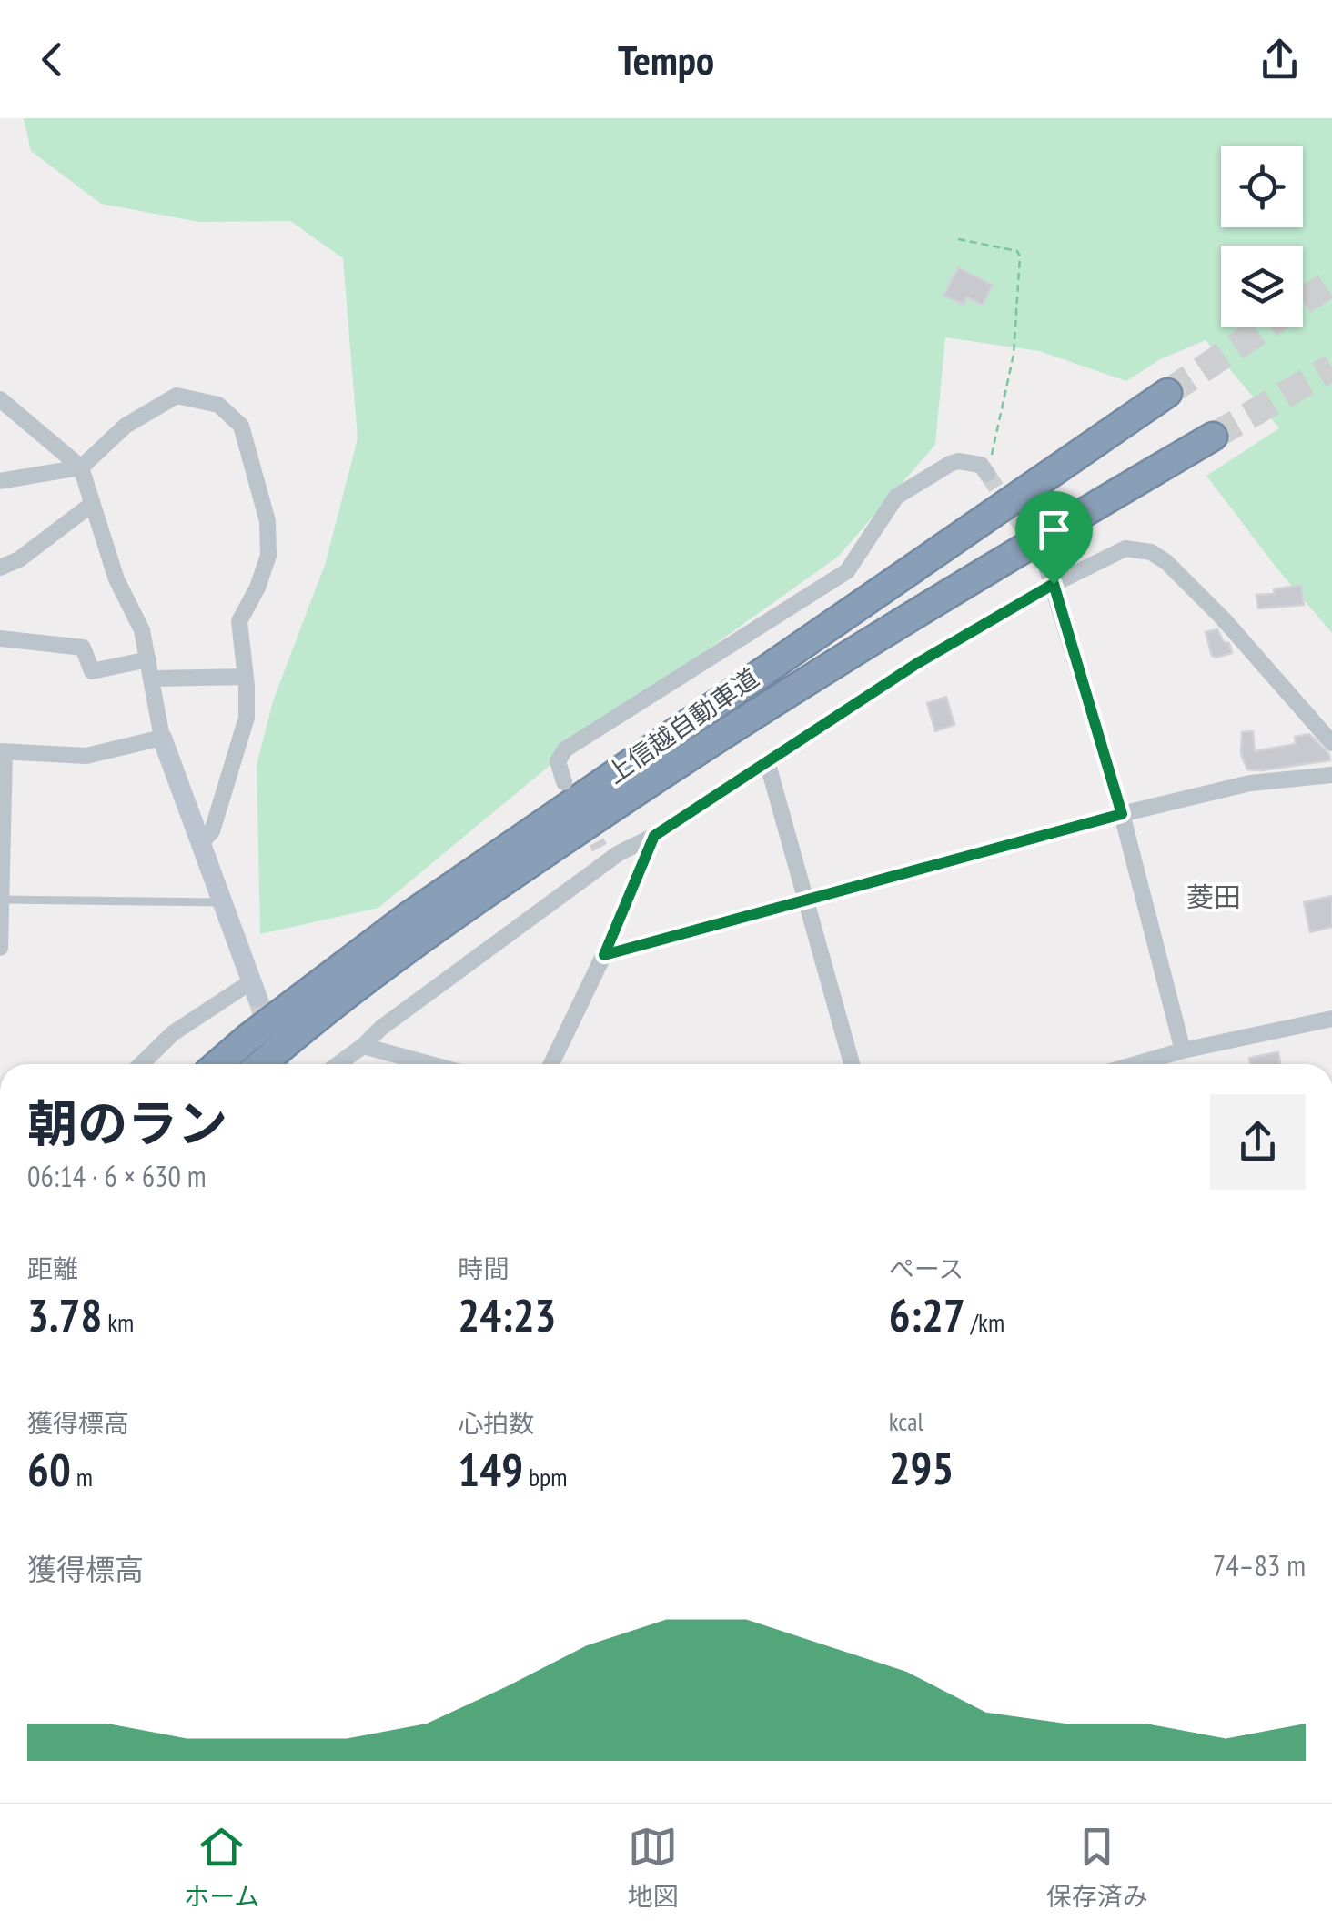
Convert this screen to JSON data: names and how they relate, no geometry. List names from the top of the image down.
{
  "streets": {
    "highway": ["上信越自動車道"]
  },
  "districts": ["菱田"],
  "page": {
    "header": "Tempo",
    "heading": ["朝のラン", "06:14 · 6 × 630 m"],
    "stats": [
      ["距離", "3.78 km"],
      ["時間", "24:23"],
      ["ペース", "6:27 /km"],
      ["獲得標高", "60 m"],
      ["心拍数", "149 bpm"],
      ["kcal", "295"]
    ],
    "chart": ["獲得標高", "74–83 m"],
    "tabs": ["ホーム", "地図", "保存済み"]
  }
}
